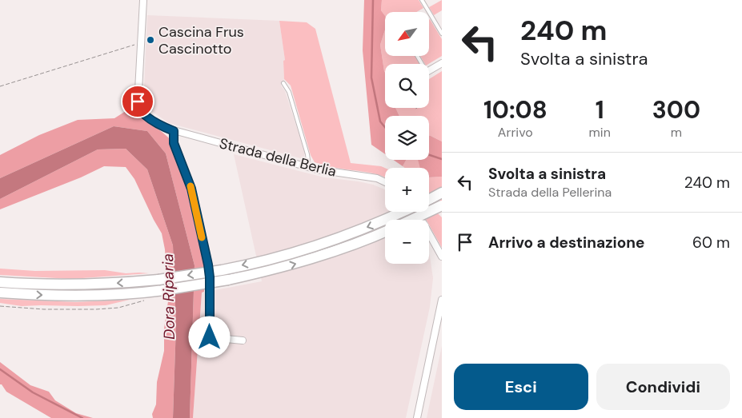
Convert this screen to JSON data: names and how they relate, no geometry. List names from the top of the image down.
{
  "streets": {
    "street": ["Strada della Berlia"]
  },
  "water": ["Dora Riparia"],
  "places": ["Cascina Frus Cascinotto"],
  "north": "bottom left",
  "page": {
    "turn": ["240 m", "Svolta a sinistra"],
    "map_buttons": ["+", "−"],
    "eta": [
      "10:08",
      "Arrivo",
      "1",
      "min",
      "300",
      "m"
    ],
    "list": [
      {
        "name": "Svolta a sinistra",
        "note": "Strada della Pellerina",
        "value": "240 m"
      },
      {
        "name": "Arrivo a destinazione",
        "value": "60 m"
      }
    ],
    "buttons": ["Esci", "Condividi"]
  }
}
